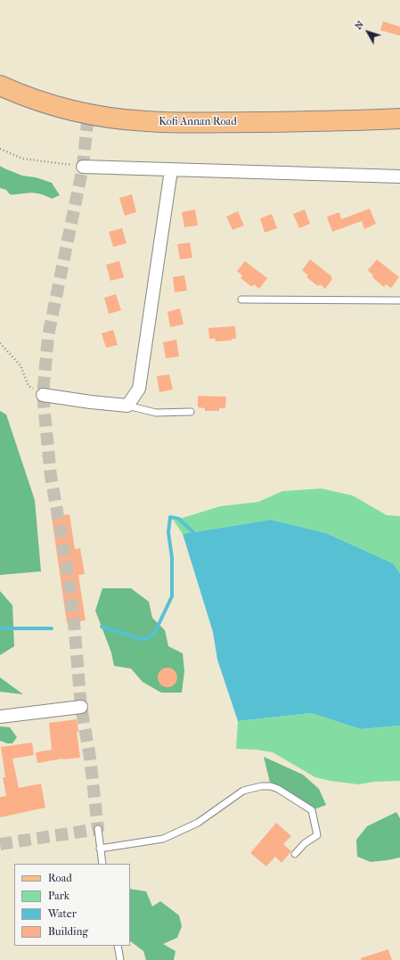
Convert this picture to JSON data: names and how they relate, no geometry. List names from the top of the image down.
{
  "streets": {
    "main road": ["Kofi Annan Road"]
  },
  "legend": [
    "Road",
    "Park",
    "Water",
    "Building"
  ],
  "north": "top left"
}
